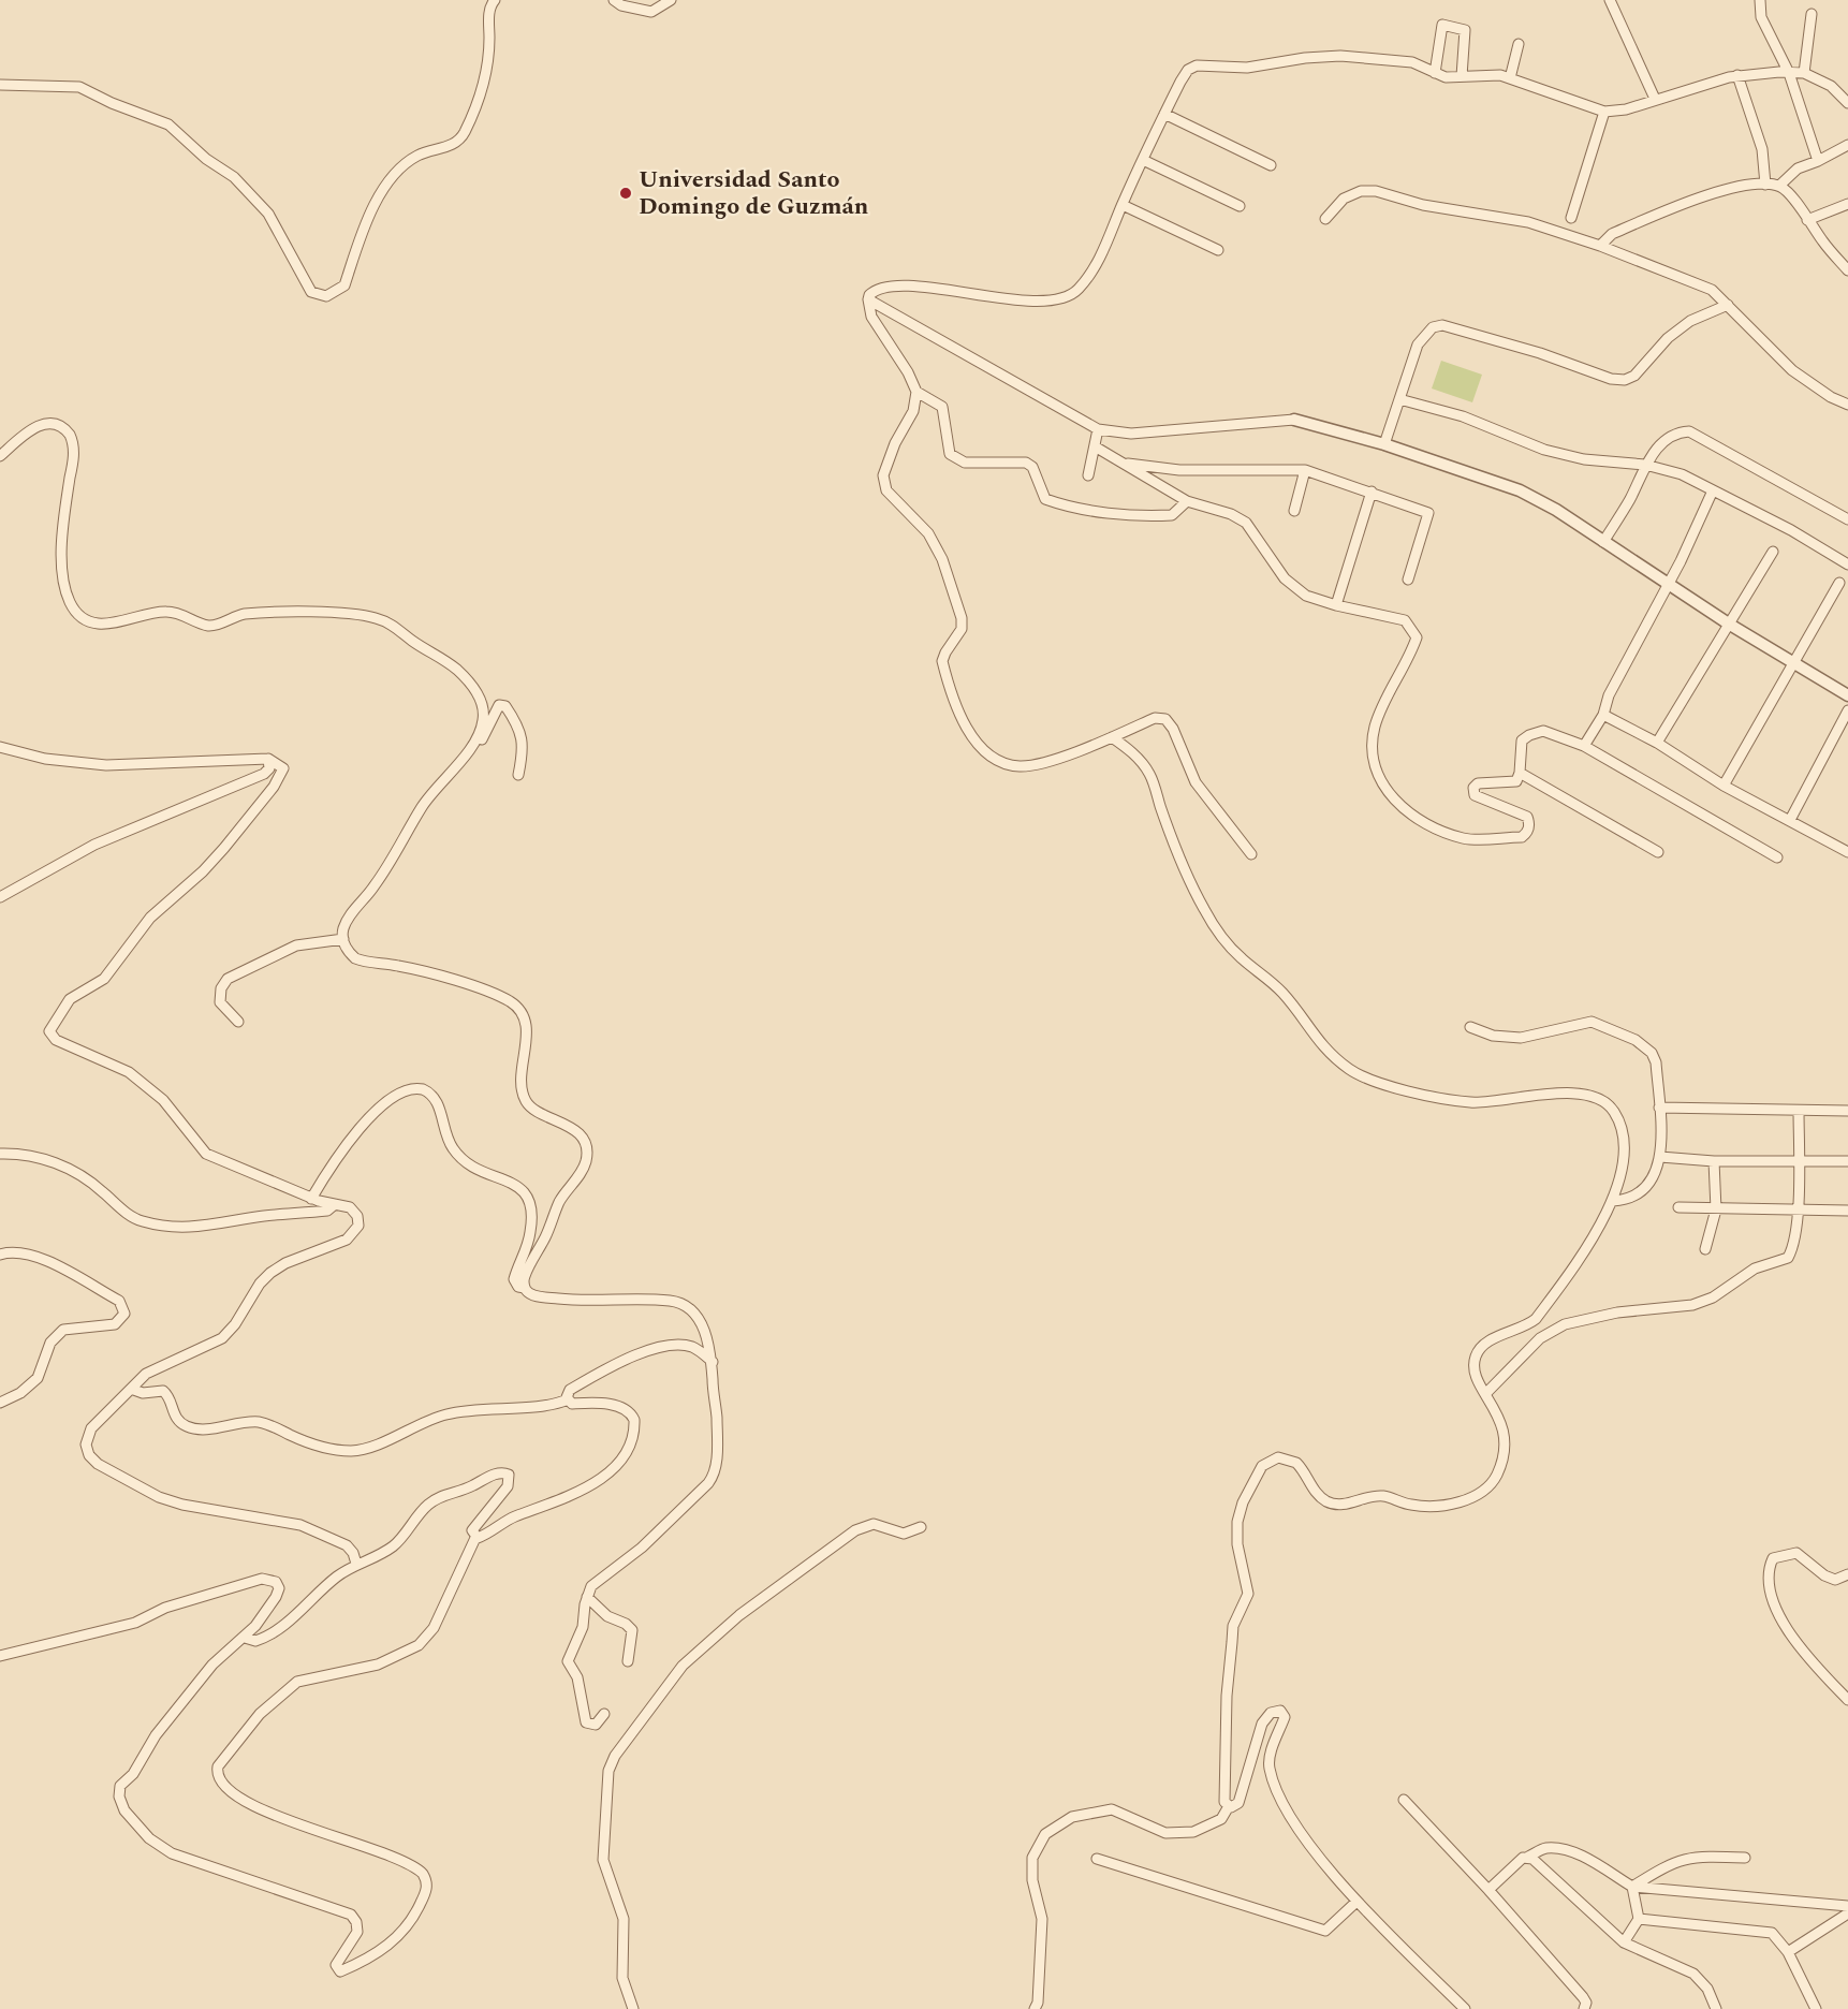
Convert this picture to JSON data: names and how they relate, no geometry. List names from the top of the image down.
{
  "places": ["Universidad Santo Domingo de Guzmán"]
}
